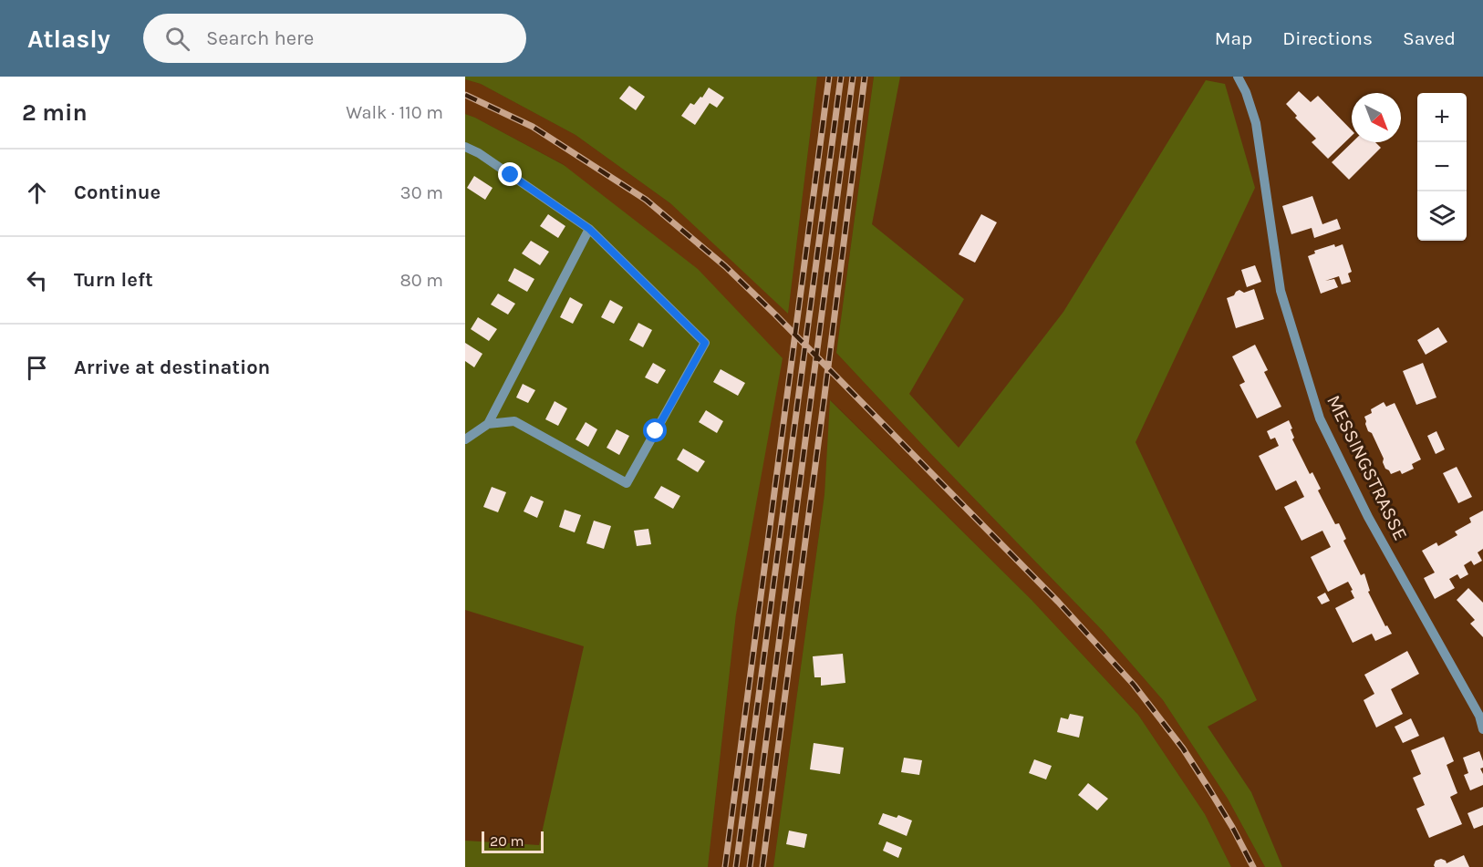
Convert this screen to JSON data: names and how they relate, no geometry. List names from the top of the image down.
{
  "streets": {
    "street": ["MESSINGSTRASSE"]
  },
  "scale_bar": "20 m",
  "north": "bottom right",
  "page": {
    "header": "Atlasly",
    "search": "Search here",
    "nav": ["Map", "Directions", "Saved"],
    "heading": ["2 min", "Walk · 110 m"],
    "map_buttons": ["+", "−"],
    "list": [
      ["Continue", "30 m"],
      ["Turn left", "80 m"],
      "Arrive at destination"
    ],
    "scale": "20 m"
  }
}
